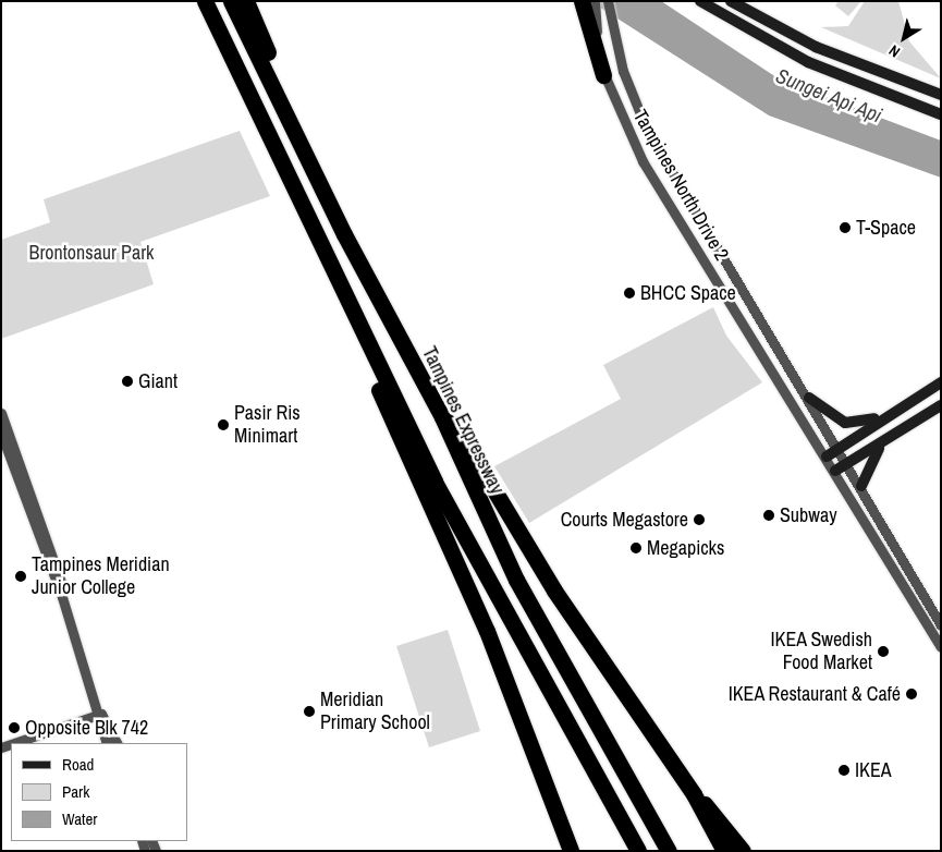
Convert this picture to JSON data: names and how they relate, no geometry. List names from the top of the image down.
{
  "streets": {
    "highway": ["Tampines Expressway"],
    "street": ["Tampines North Drive 2"]
  },
  "water": ["Sungei Api Api"],
  "parks": ["Brontonsaur Park"],
  "places": [
    "T-Space",
    "BHCC Space",
    "Giant",
    "Pasir Ris Minimart",
    "Subway",
    "Courts Megastore",
    "Megapicks",
    "Tampines Meridian Junior College",
    "IKEA Swedish Food Market",
    "IKEA Restaurant & Café",
    "Meridian Primary School",
    "Opposite Blk 742",
    "IKEA"
  ],
  "legend": ["Road", "Park", "Water"],
  "north": "bottom left"
}
